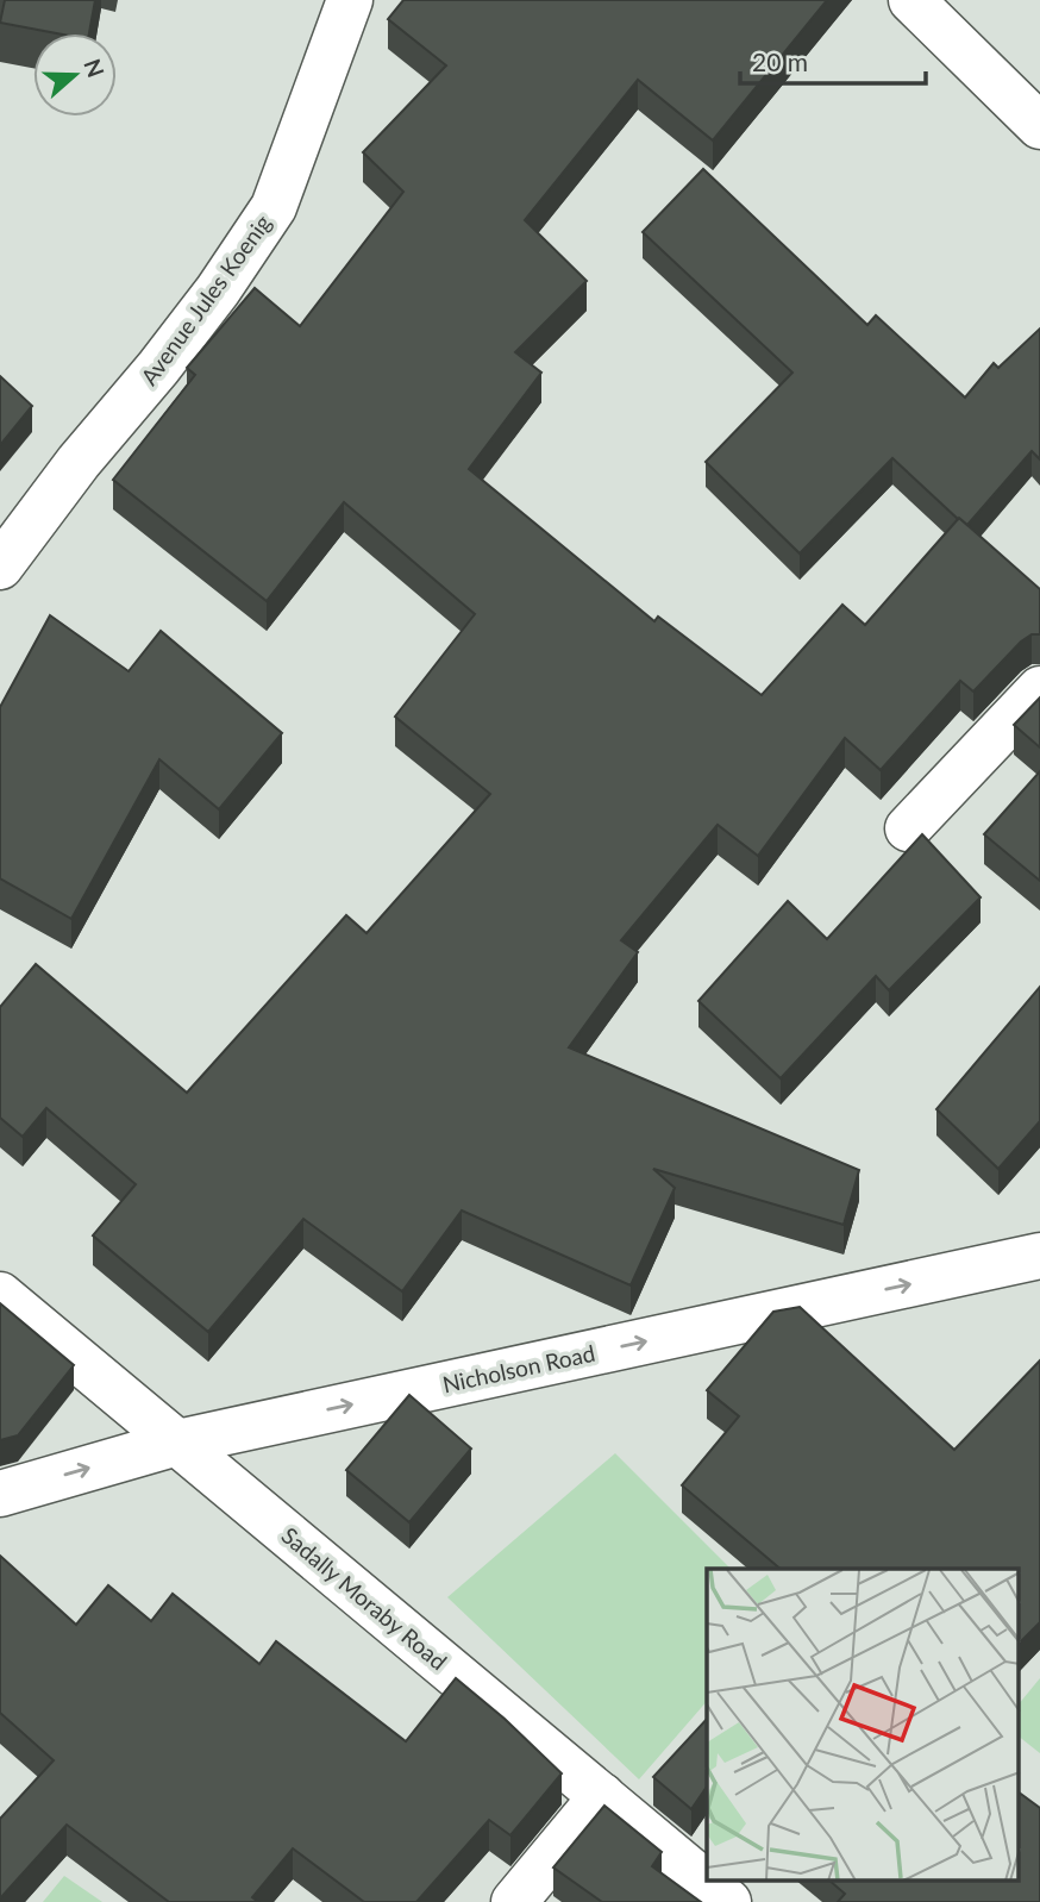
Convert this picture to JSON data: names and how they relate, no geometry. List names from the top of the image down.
{
  "streets": {
    "street": ["Avenue Jules Koenig", "Nicholson Road", "Sadally Moraby Road"]
  },
  "crossings": [
    ["Nicholson Road", "Sadally Moraby Road"]
  ],
  "one_way": ["Nicholson Road"],
  "scale_bar": "20 m",
  "north": "right"
}
